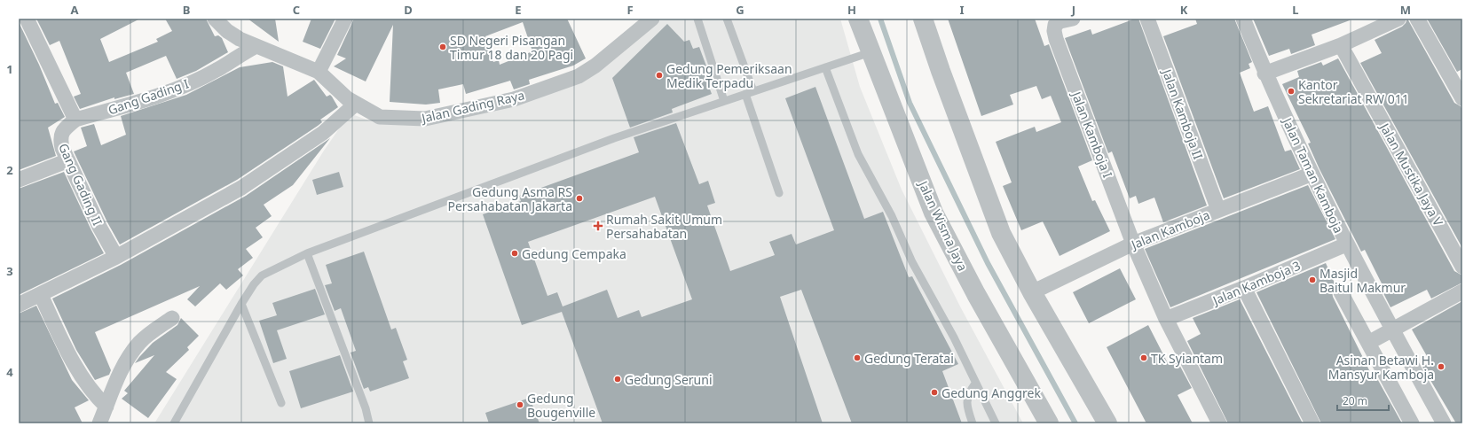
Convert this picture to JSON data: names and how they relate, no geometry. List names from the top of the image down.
{
  "streets": {
    "street": [
      "Gang Gading I",
      "Jalan Gading Raya",
      "Jalan Kamboja II",
      "Jalan Kamboja I",
      "Jalan Mustika Jaya V",
      "Jalan Taman Kamboja",
      "Gang Gading II",
      "Jalan Wisma Jaya",
      "Jalan Kamboja",
      "Jalan Kamboja 3"
    ]
  },
  "crossings": [
    ["Gang Gading I", "Jalan Gading Raya"],
    ["Gang Gading I", "Gang Gading II"],
    ["Jalan Kamboja II", "Jalan Kamboja"],
    ["Jalan Kamboja I", "Jalan Kamboja"],
    ["Jalan Taman Kamboja", "Jalan Kamboja"],
    ["Jalan Taman Kamboja", "Jalan Kamboja 3"]
  ],
  "places": {
    "other": [
      "SD Negeri Pisangan Timur 18 dan 20 Pagi",
      "Gedung Pemeriksaan Medik Terpadu",
      "Kantor Sekretariat RW 011",
      "Gedung Asma RS Persahabatan Jakarta",
      "Gedung Cempaka",
      "Masjid Baitul Makmur",
      "Gedung Teratai",
      "TK Syiantam",
      "Asinan Betawi H. Mansyur Kamboja",
      "Gedung Seruni",
      "Gedung Anggrek",
      "Gedung Bougenville"
    ],
    "health": ["Rumah Sakit Umum Persahabatan"]
  },
  "scale_bar": "20 m",
  "grid": {
    "columns": [
      "A",
      "B",
      "C",
      "D",
      "E",
      "F",
      "G",
      "H",
      "I",
      "J",
      "K",
      "L",
      "M"
    ],
    "rows": [
      "1",
      "2",
      "3",
      "4"
    ]
  }
}
